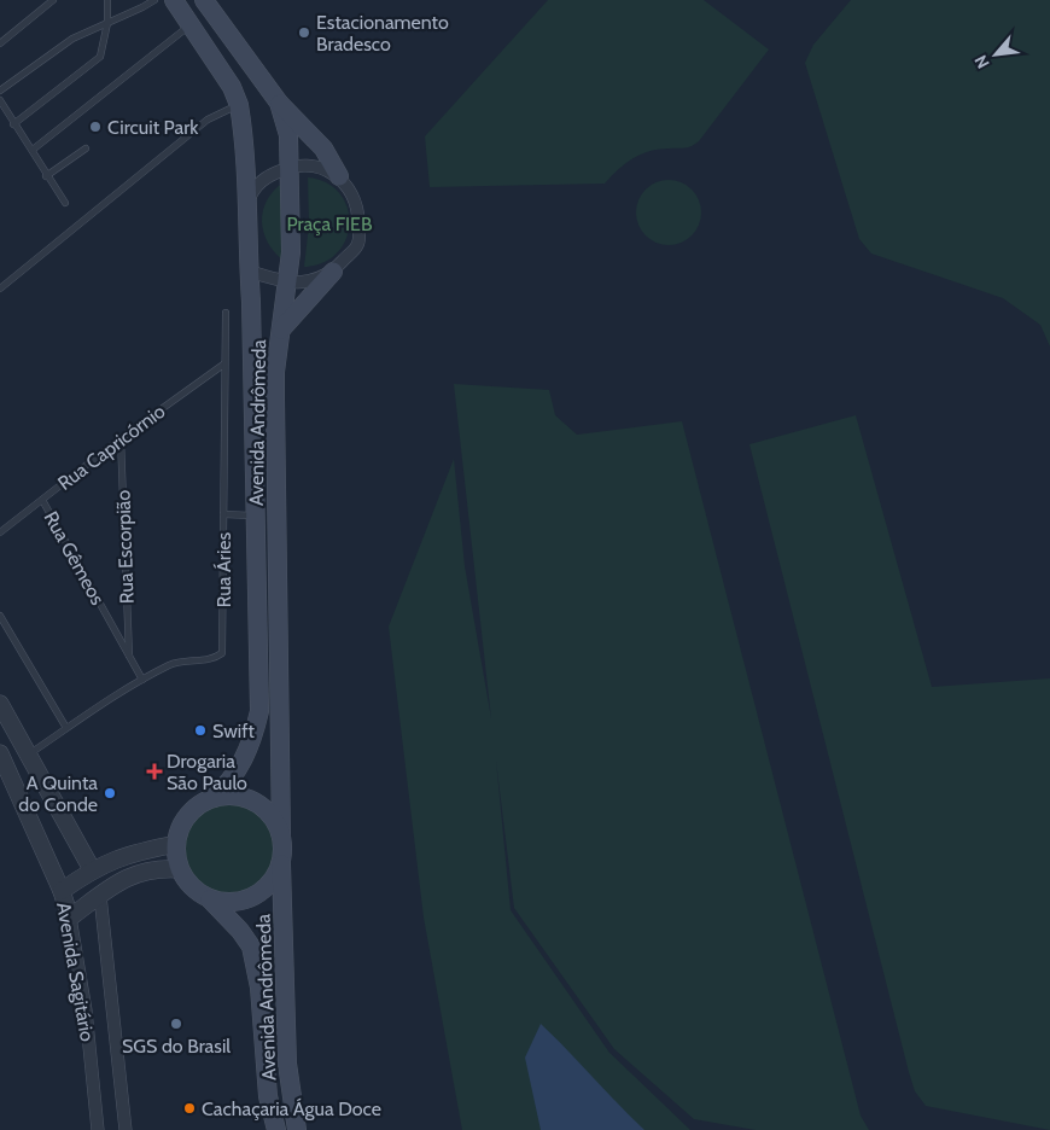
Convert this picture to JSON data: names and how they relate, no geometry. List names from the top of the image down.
{
  "streets": {
    "main road": ["Avenida Andrômeda"],
    "street": ["Avenida Sagitário"],
    "lane": [
      "Rua Capricórnio",
      "Rua Escorpião",
      "Rua Gêmeos",
      "Rua Áries"
    ]
  },
  "crossings": [
    ["Rua Capricórnio", "Rua Escorpião"],
    ["Rua Capricórnio", "Rua Gêmeos"],
    ["Rua Capricórnio", "Rua Áries"],
    ["Rua Escorpião", "Rua Gêmeos"],
    ["Rua Gêmeos", "Rua Áries"]
  ],
  "parks": ["Praça FIEB"],
  "places": {
    "other": [
      "Estacionamento Bradesco",
      "Circuit Park",
      "Swift",
      "A Quinta do Conde",
      "SGS do Brasil",
      "Cachaçaria Água Doce"
    ],
    "health": ["Drogaria São Paulo"]
  },
  "north": "bottom left"
}
